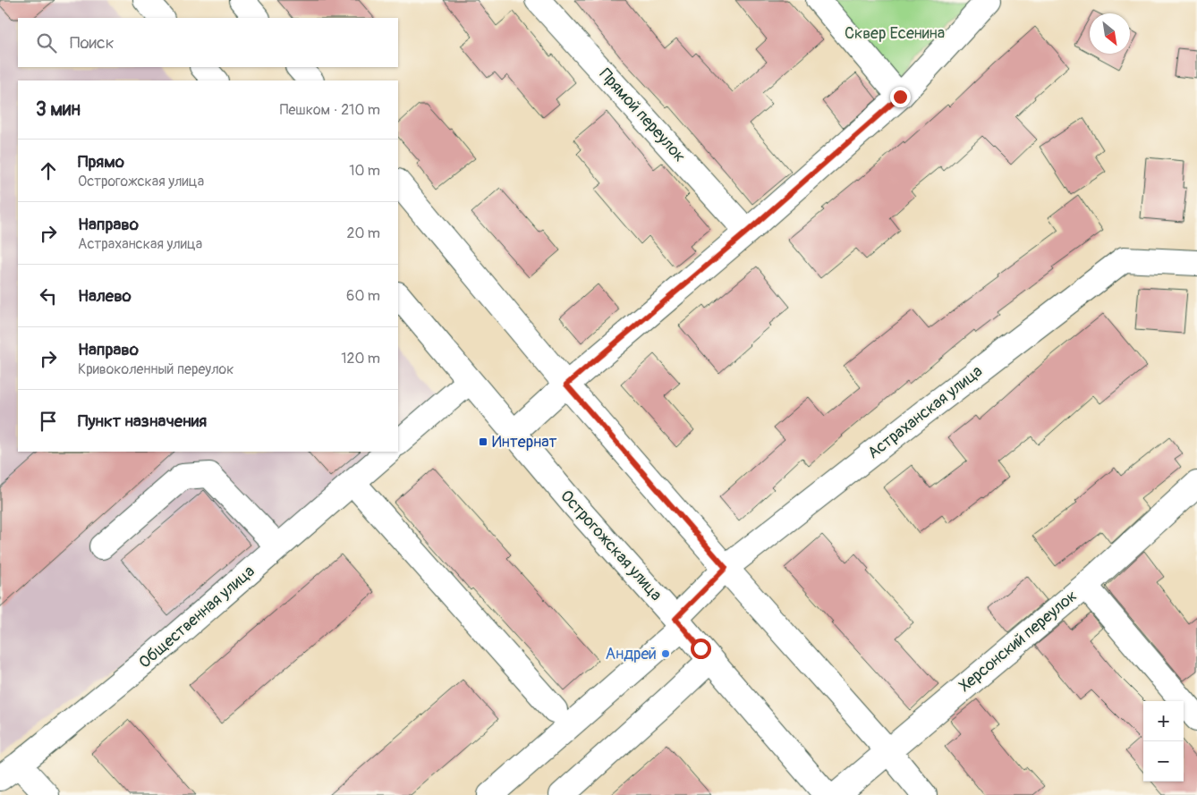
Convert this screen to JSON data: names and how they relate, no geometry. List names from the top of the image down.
{
  "streets": {
    "street": [
      "Прямой переулок",
      "Астраханская улица",
      "Острогожская улица",
      "Общественная улица",
      "Херсонский переулок"
    ]
  },
  "crossings": [
    ["Астраханская улица", "Острогожская улица"]
  ],
  "parks": ["Сквер Есенина"],
  "places": {
    "transit": ["Интернат"],
    "other": ["Андрей"]
  },
  "north": "bottom right",
  "page": {
    "search": "Поиск",
    "heading": ["3 мин", "Пешком · 210 m"],
    "list": [
      ["Прямо", "Острогожская улица", "10 m"],
      ["Направо", "Астраханская улица", "20 m"],
      ["Налево", "60 m"],
      ["Направо", "Кривоколенный переулок", "120 m"],
      "Пункт назначения"
    ],
    "map_buttons": ["+", "−"]
  }
}
